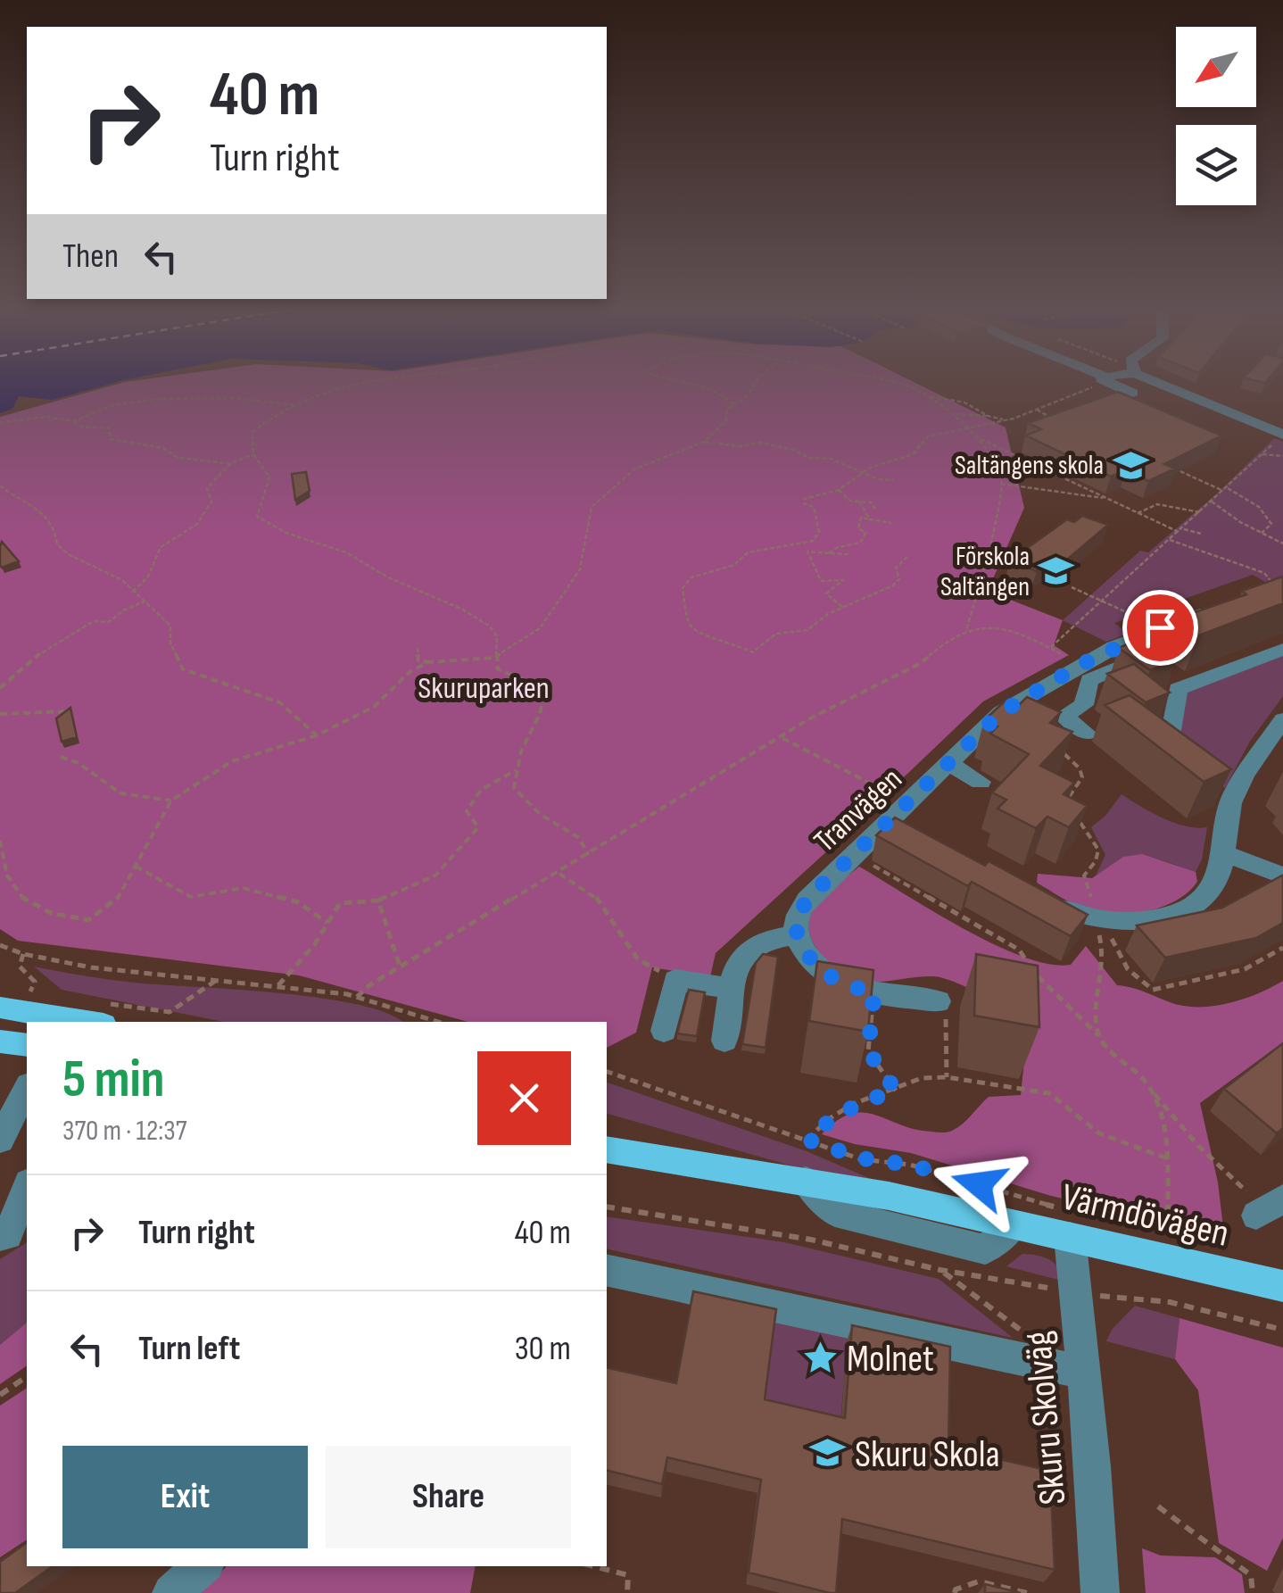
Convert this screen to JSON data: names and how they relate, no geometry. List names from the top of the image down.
{
  "streets": {
    "main road": ["Värmdövägen"],
    "street": ["Tranvägen", "Skuru Skolväg"]
  },
  "crossings": [
    ["Värmdövägen", "Skuru Skolväg"]
  ],
  "parks": ["Skuruparken"],
  "places": {
    "school or university": ["Saltängens skola", "Förskola Saltängen", "Skuru Skola"],
    "place": ["Molnet"]
  },
  "north": "bottom left",
  "page": {
    "turn": ["40 m", "Turn right"],
    "then": "Then",
    "heading": ["5 min", "370 m · 12:37"],
    "list": [
      {
        "name": "Turn right",
        "value": "40 m"
      },
      {
        "name": "Turn left",
        "value": "30 m"
      }
    ],
    "buttons": ["Exit", "Share"]
  }
}
